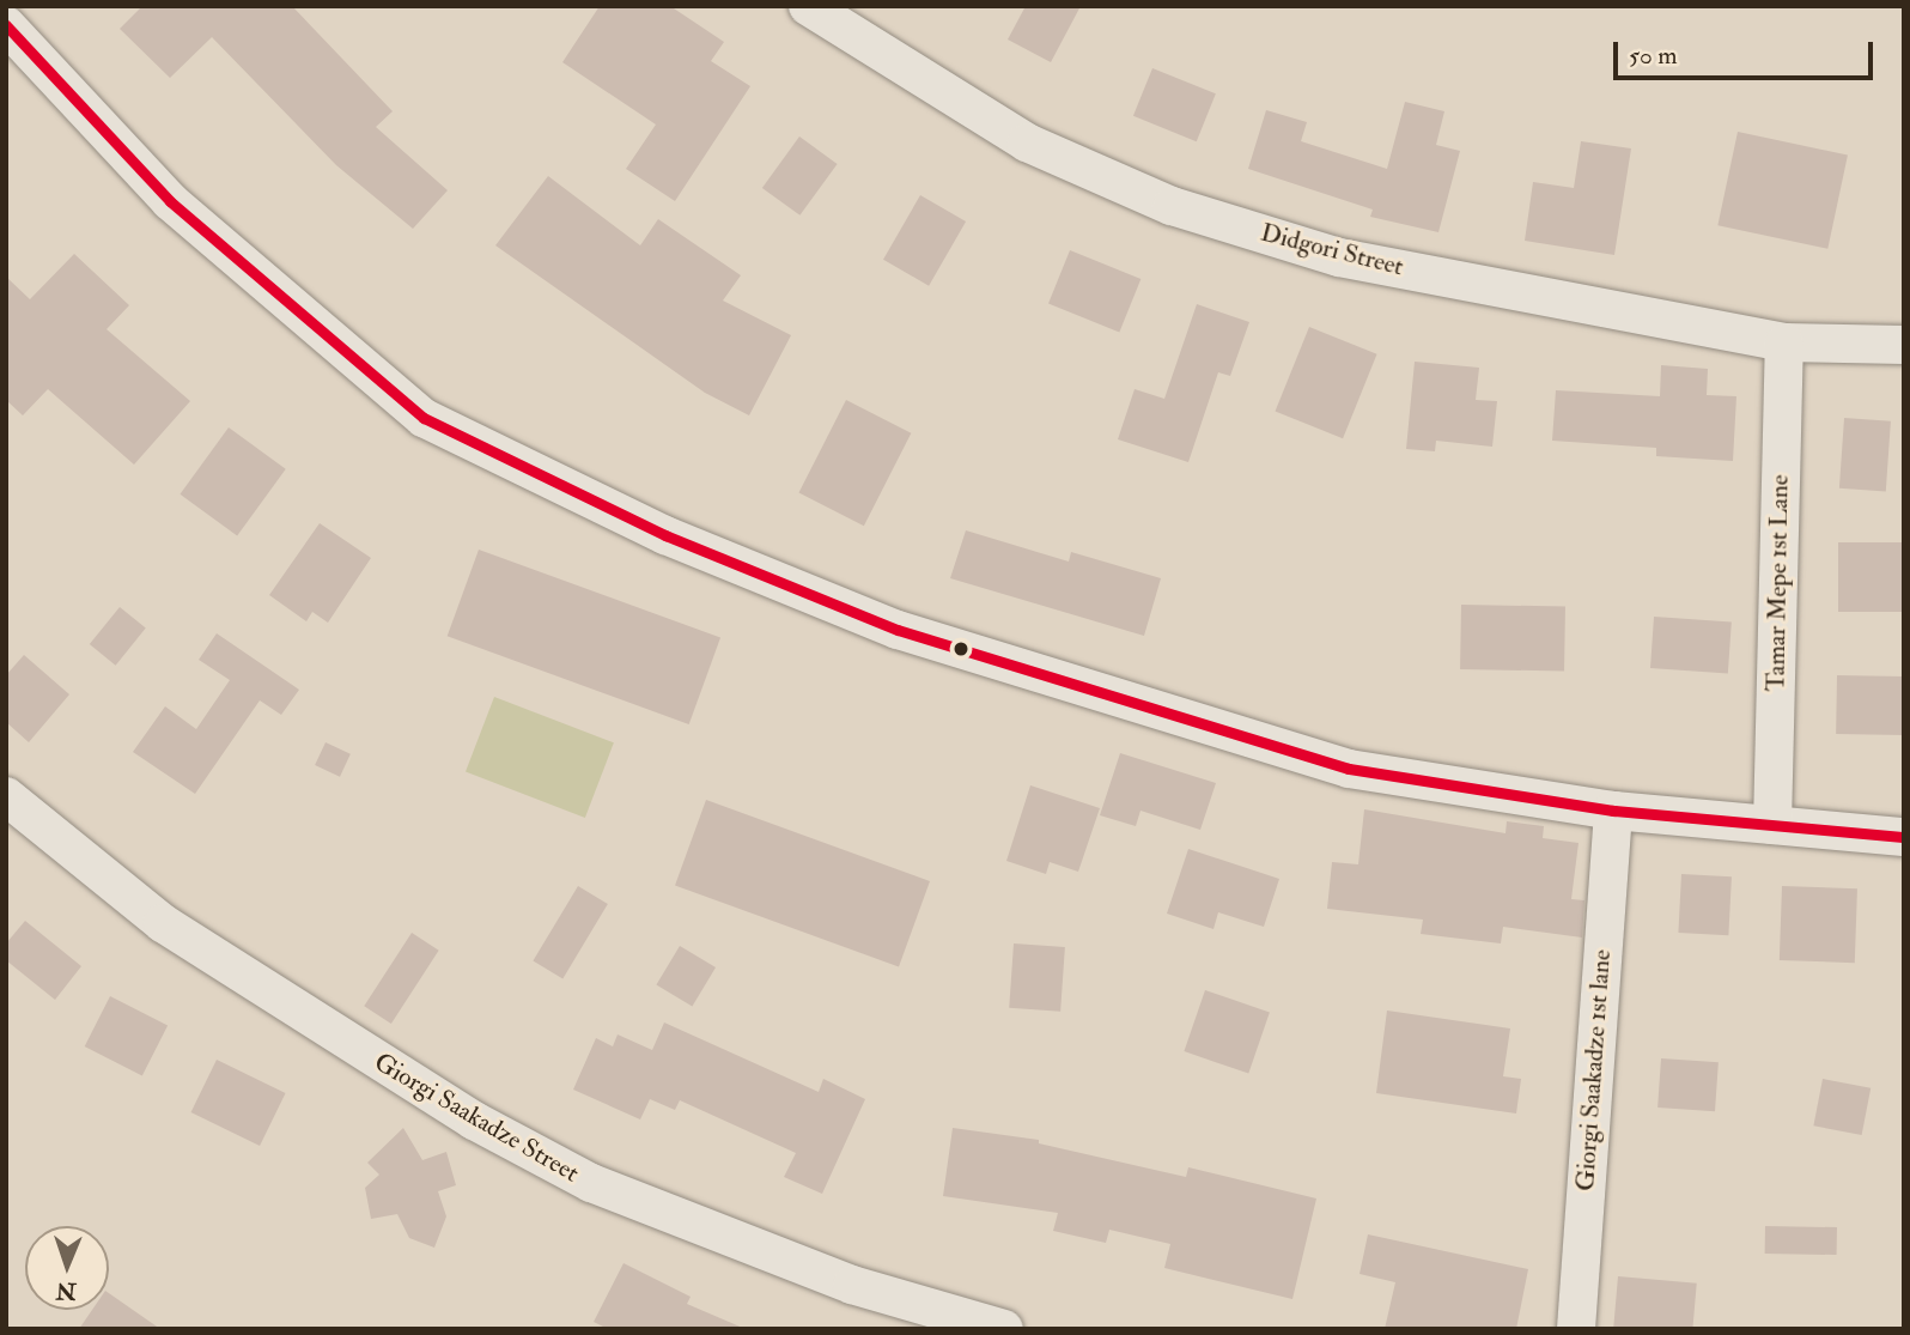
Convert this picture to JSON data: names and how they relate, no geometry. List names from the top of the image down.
{
  "streets": {
    "street": [
      "Didgori Street",
      "Tamar Mepe 1st Lane",
      "Giorgi Saakadze 1st lane",
      "Giorgi Saakadze Street"
    ]
  },
  "crossings": [
    ["Didgori Street", "Tamar Mepe 1st Lane"]
  ],
  "scale_bar": "50 m",
  "north": "bottom"
}
